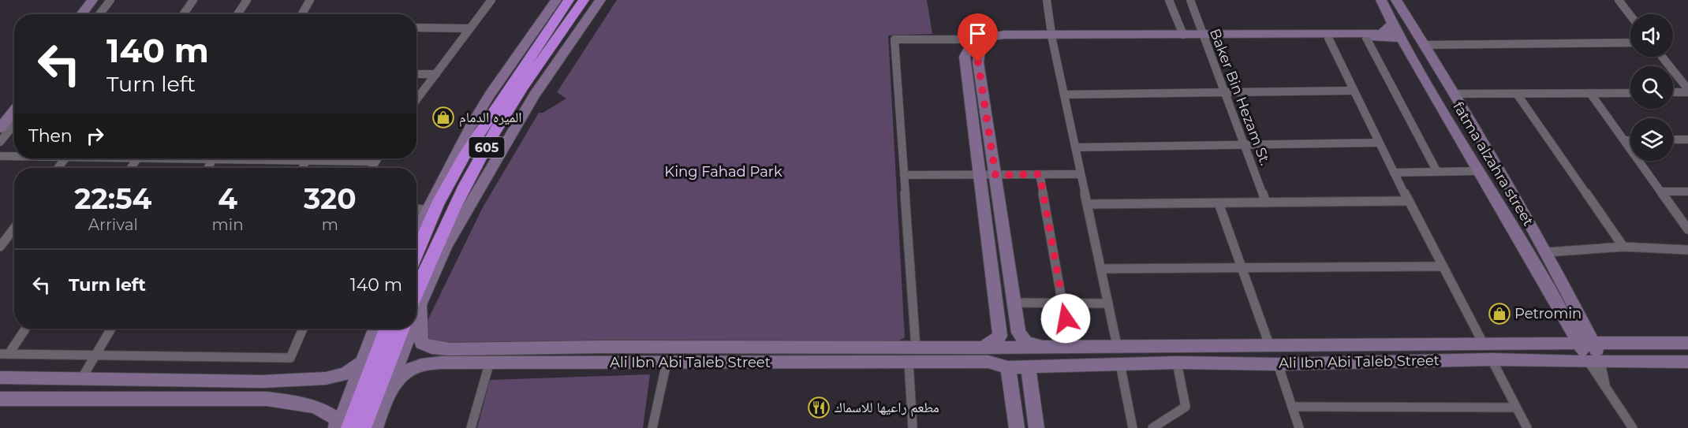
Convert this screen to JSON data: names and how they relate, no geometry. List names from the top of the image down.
{
  "streets": {
    "highway": ["605"],
    "street": ["Baker Bin Hezam St.", "fatma alzahra street", "Ali Ibn Abi Taleb Street"]
  },
  "crossings": [
    ["fatma alzahra street", "Ali Ibn Abi Taleb Street"]
  ],
  "parks": ["King Fahad Park"],
  "places": {
    "shop": ["الميره الدمام", "Petromin"],
    "restaurant": ["مطعم راعيها للاسماك"]
  },
  "page": {
    "turn": ["140 m", "Turn left"],
    "then": "Then",
    "eta": [
      "22:54",
      "Arrival",
      "4",
      "min",
      "320",
      "m"
    ],
    "list": [
      {
        "name": "Turn left",
        "value": "140 m"
      }
    ]
  }
}
